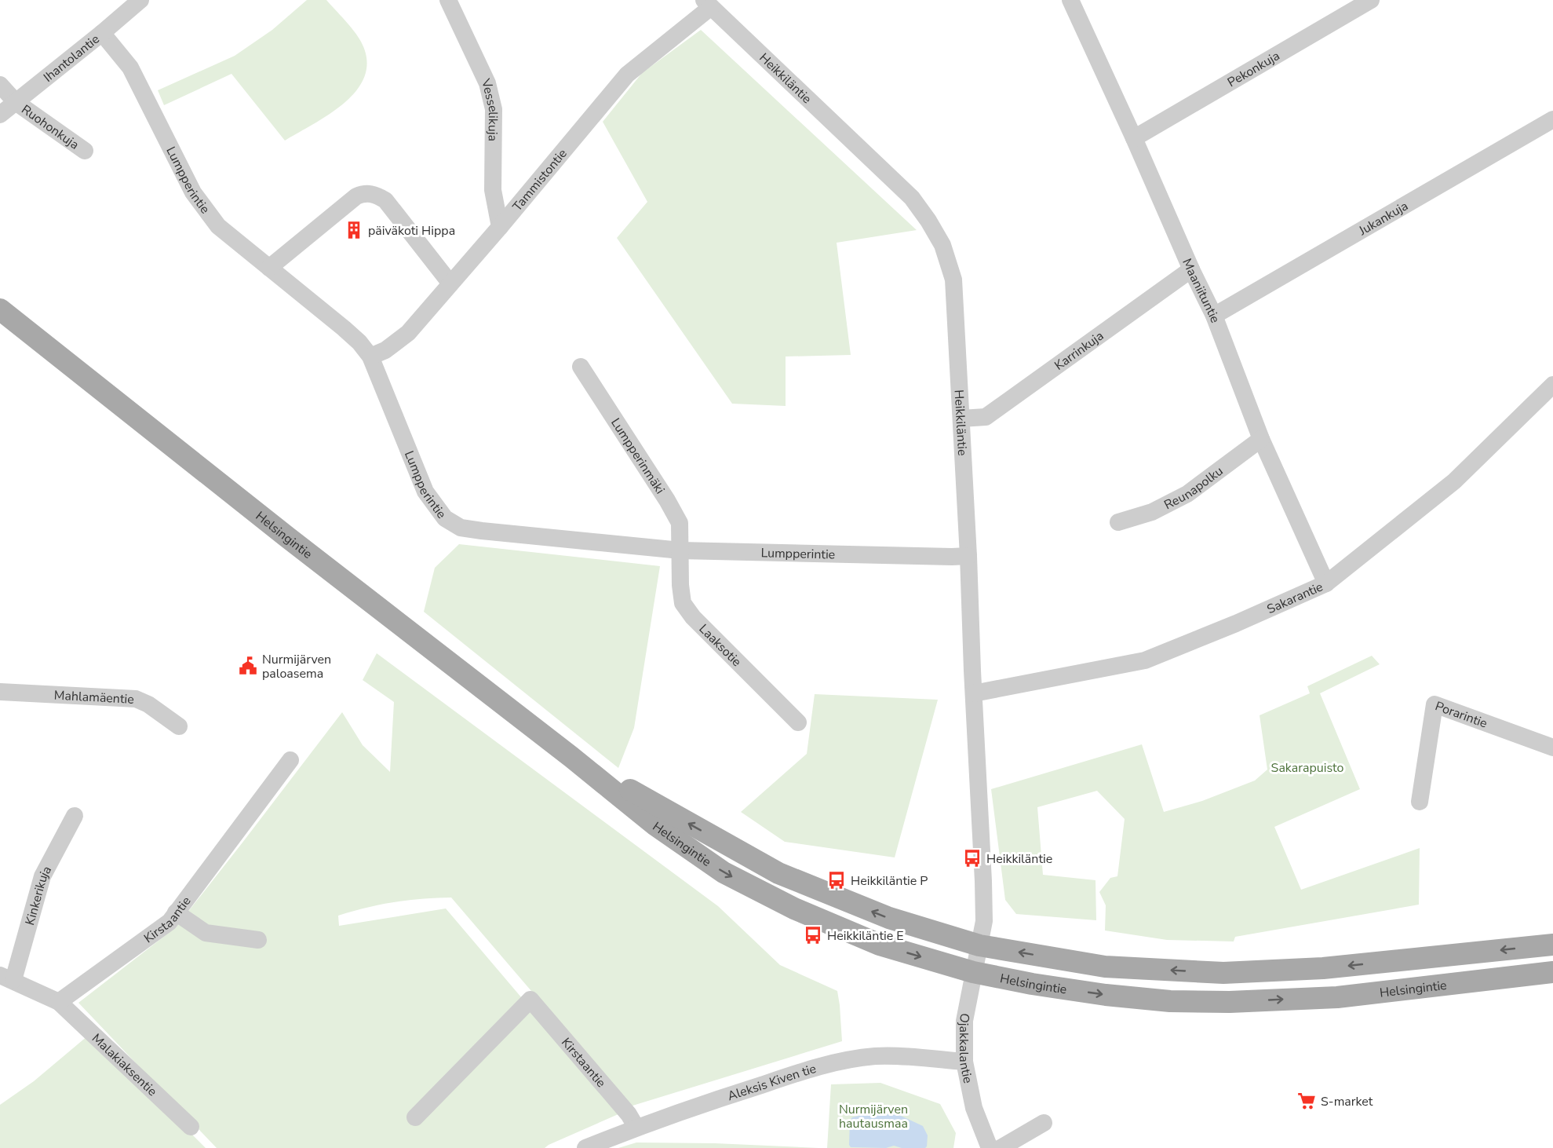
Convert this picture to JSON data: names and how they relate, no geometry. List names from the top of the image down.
{
  "streets": {
    "main road": ["Helsingintie"],
    "street": [
      "Ihantolantie",
      "Pekonkuja",
      "Heikkiläntie",
      "Vesselikuja",
      "Ruohonkuja",
      "Lumpperintie",
      "Tammistontie",
      "Jukankuja",
      "Maaniituntie",
      "Karrinkuja",
      "Lumpperinmäki",
      "Reunapolku",
      "Sakarantie",
      "Laaksotie",
      "Mahlamäentie",
      "Porarintie",
      "Kinkerikuja",
      "Kirstaantie",
      "Ojakkalantie",
      "Malakiaksentie",
      "Aleksis Kiven tie"
    ]
  },
  "crossings": [
    ["Ihantolantie", "Ruohonkuja"],
    ["Ihantolantie", "Lumpperintie"],
    ["Pekonkuja", "Maaniituntie"],
    ["Heikkiläntie", "Lumpperintie"],
    ["Heikkiläntie", "Tammistontie"],
    ["Heikkiläntie", "Karrinkuja"],
    ["Heikkiläntie", "Helsingintie"],
    ["Heikkiläntie", "Sakarantie"],
    ["Heikkiläntie", "Ojakkalantie"],
    ["Vesselikuja", "Tammistontie"],
    ["Lumpperintie", "Tammistontie"],
    ["Lumpperintie", "Lumpperinmäki"],
    ["Lumpperintie", "Laaksotie"],
    ["Jukankuja", "Maaniituntie"],
    ["Maaniituntie", "Karrinkuja"],
    ["Maaniituntie", "Reunapolku"],
    ["Maaniituntie", "Sakarantie"],
    ["Lumpperinmäki", "Laaksotie"],
    ["Helsingintie", "Ojakkalantie"],
    ["Kirstaantie", "Malakiaksentie"],
    ["Kirstaantie", "Aleksis Kiven tie"],
    ["Ojakkalantie", "Aleksis Kiven tie"]
  ],
  "parks": ["Sakarapuisto", "Nurmijärven hautausmaa"],
  "places": {
    "building": ["päiväkoti Hippa"],
    "public building": ["Nurmijärven paloasema"],
    "bus stop": ["Heikkiläntie", "Heikkiläntie P", "Heikkiläntie E"],
    "supermarket": ["S-market"]
  }
}
